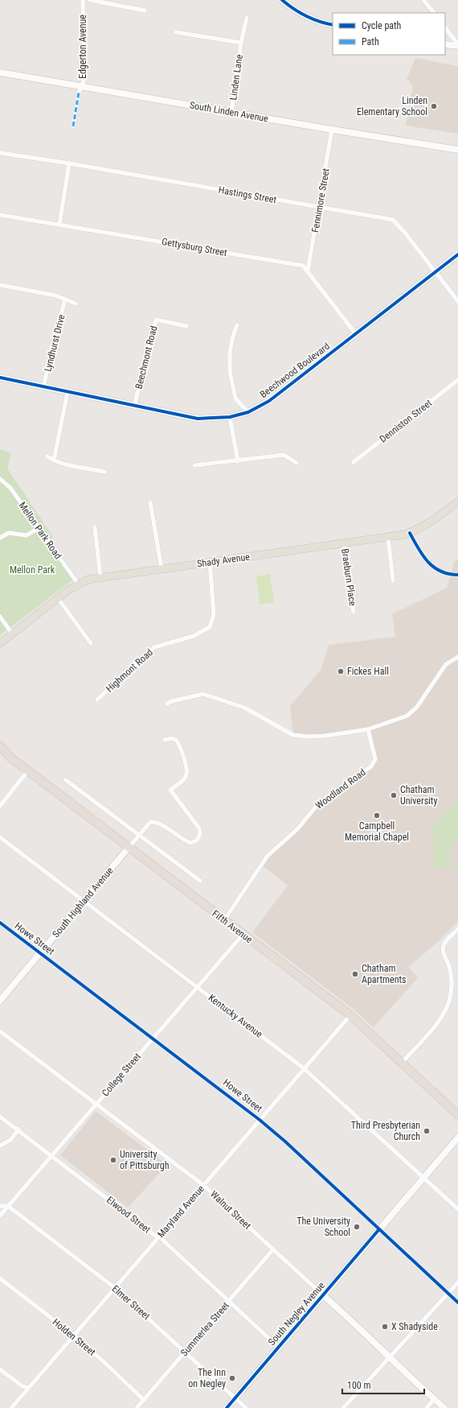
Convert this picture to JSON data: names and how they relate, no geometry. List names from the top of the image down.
{
  "streets": {
    "highway": ["Fifth Avenue"],
    "main road": ["Shady Avenue"],
    "street": [
      "Edgerton Avenue",
      "Linden Lane",
      "South Linden Avenue",
      "Hastings Street",
      "Fennimore Street",
      "Gettysburg Street",
      "Lyndhurst Drive",
      "Beechmont Road",
      "Beechwood Boulevard",
      "Denniston Street",
      "Mellon Park Road",
      "Braeburn Place",
      "Highmont Road",
      "Woodland Road",
      "South Highland Avenue",
      "Howe Street",
      "Kentucky Avenue",
      "College Street",
      "Walnut Street",
      "Maryland Avenue",
      "Elwood Street",
      "Elmer Street",
      "South Negley Avenue",
      "Summerlea Street",
      "Holden Street"
    ]
  },
  "crossings": [
    ["Edgerton Avenue", "South Linden Avenue"],
    ["Linden Lane", "South Linden Avenue"],
    ["South Linden Avenue", "Fennimore Street"],
    ["Hastings Street", "Fennimore Street"],
    ["Hastings Street", "Beechwood Boulevard"],
    ["Fennimore Street", "Gettysburg Street"],
    ["Gettysburg Street", "Beechwood Boulevard"],
    ["Lyndhurst Drive", "Beechwood Boulevard"],
    ["Beechmont Road", "Beechwood Boulevard"],
    ["Mellon Park Road", "Shady Avenue"],
    ["Shady Avenue", "Braeburn Place"],
    ["Shady Avenue", "Highmont Road"],
    ["Woodland Road", "Fifth Avenue"],
    ["South Highland Avenue", "Fifth Avenue"],
    ["South Highland Avenue", "Howe Street"],
    ["South Highland Avenue", "Kentucky Avenue"],
    ["Fifth Avenue", "College Street"],
    ["Fifth Avenue", "Maryland Avenue"],
    ["Howe Street", "College Street"],
    ["Howe Street", "Maryland Avenue"],
    ["Howe Street", "South Negley Avenue"],
    ["Kentucky Avenue", "College Street"],
    ["Kentucky Avenue", "Maryland Avenue"],
    ["Kentucky Avenue", "South Negley Avenue"],
    ["College Street", "Walnut Street"],
    ["College Street", "Elwood Street"],
    ["College Street", "Elmer Street"],
    ["Walnut Street", "Maryland Avenue"],
    ["Walnut Street", "South Negley Avenue"],
    ["Walnut Street", "Summerlea Street"],
    ["Maryland Avenue", "Elwood Street"],
    ["Maryland Avenue", "Elmer Street"],
    ["Maryland Avenue", "Holden Street"],
    ["Elwood Street", "South Negley Avenue"],
    ["Elwood Street", "Summerlea Street"],
    ["Elmer Street", "South Negley Avenue"],
    ["Elmer Street", "Summerlea Street"],
    ["Summerlea Street", "Holden Street"]
  ],
  "parks": ["Mellon Park"],
  "places": [
    "Linden Elementary School",
    "Fickes Hall",
    "Chatham University",
    "Campbell Memorial Chapel",
    "Chatham Apartments",
    "Third Presbyterian Church",
    "University of Pittsburgh",
    "The University School",
    "X Shadyside",
    "The Inn on Negley"
  ],
  "legend": ["Cycle path", "Path"],
  "scale_bar": "100 m"
}
